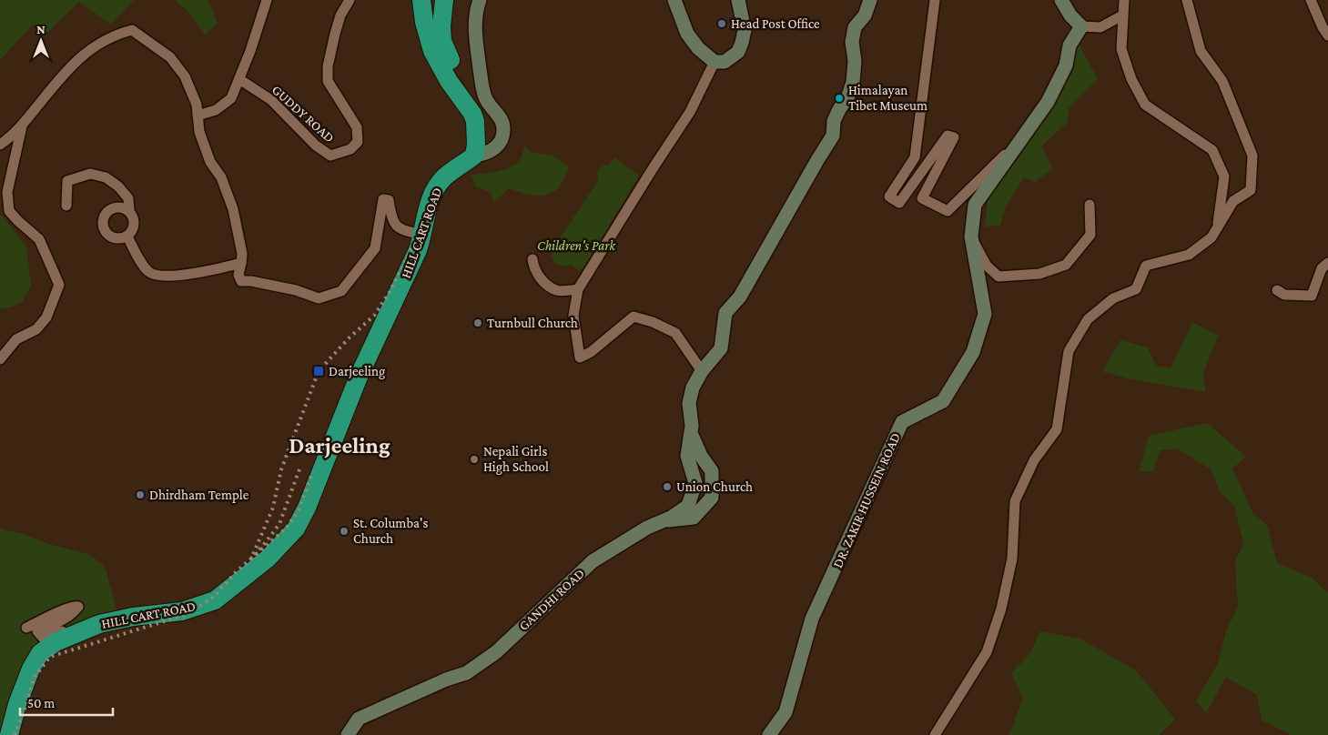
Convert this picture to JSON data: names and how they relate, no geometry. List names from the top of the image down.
{
  "streets": {
    "highway": ["HILL CART ROAD"],
    "street": ["GUDDY ROAD", "DR. ZAKIR HUSSEIN ROAD", "GANDHI ROAD"]
  },
  "districts": ["Darjeeling"],
  "parks": ["Children's Park"],
  "places": {
    "other": [
      "Head Post Office",
      "Himalayan Tibet Museum",
      "Turnbull Church",
      "Nepali Girls High School",
      "Union Church",
      "Dhirdham Temple",
      "St. Columba's Church"
    ],
    "transit": ["Darjeeling"]
  },
  "scale_bar": "50 m",
  "north": "top"
}
